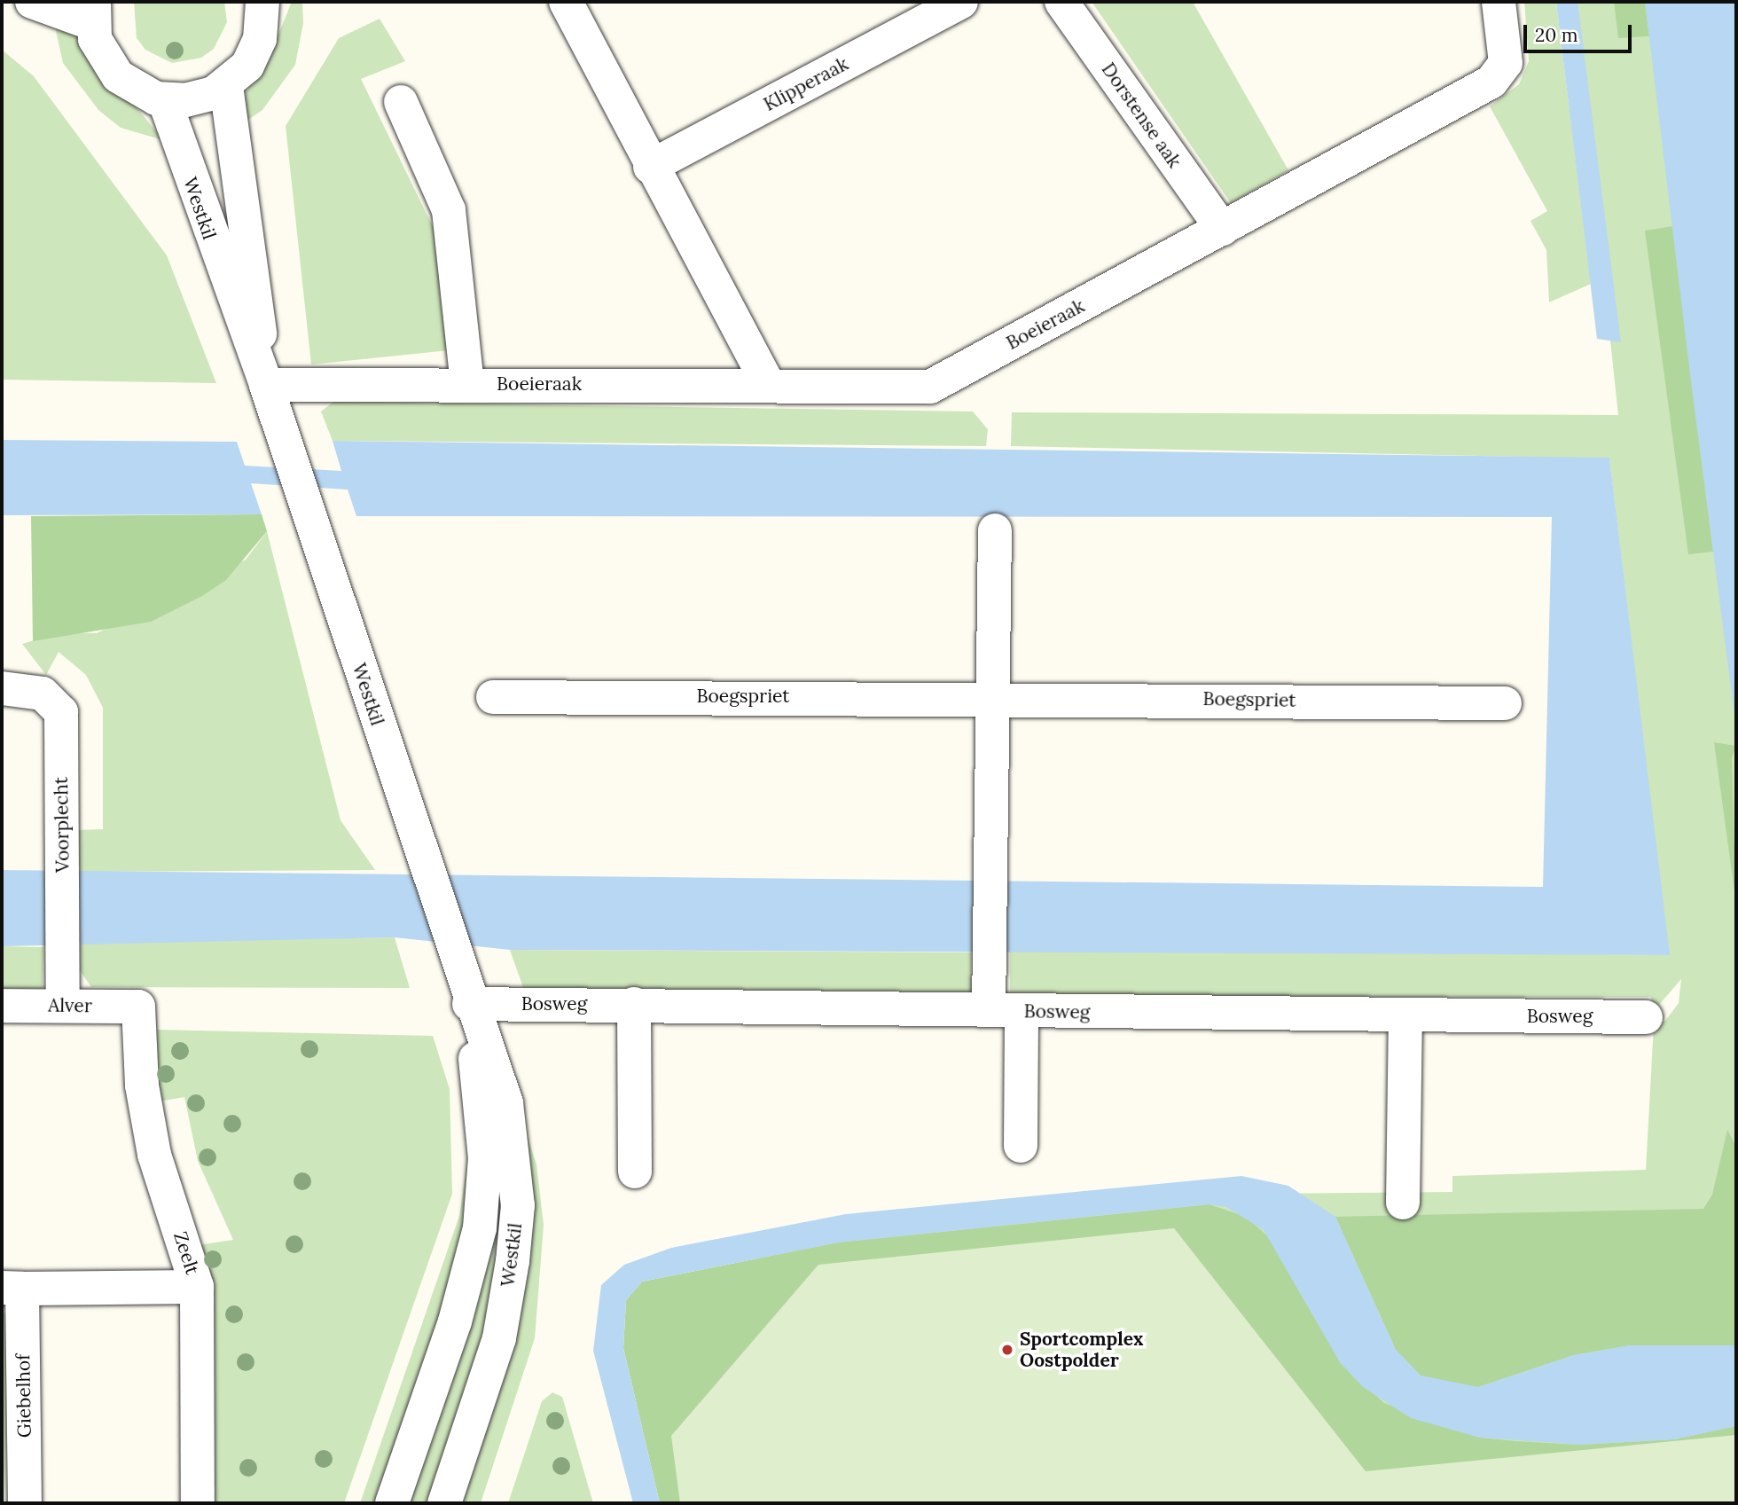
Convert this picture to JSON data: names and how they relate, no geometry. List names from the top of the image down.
{
  "streets": {
    "street": [
      "Klipperaak",
      "Dorstense aak",
      "Westkil",
      "Boeieraak",
      "Boegspriet",
      "Voorplecht",
      "Bosweg",
      "Alver",
      "Zeelt",
      "Giebelhof"
    ]
  },
  "crossings": [
    ["Dorstense aak", "Boeieraak"],
    ["Westkil", "Boeieraak"],
    ["Westkil", "Bosweg"],
    ["Voorplecht", "Alver"],
    ["Alver", "Zeelt"],
    ["Zeelt", "Giebelhof"]
  ],
  "places": ["Sportcomplex Oostpolder"],
  "scale_bar": "20 m"
}
